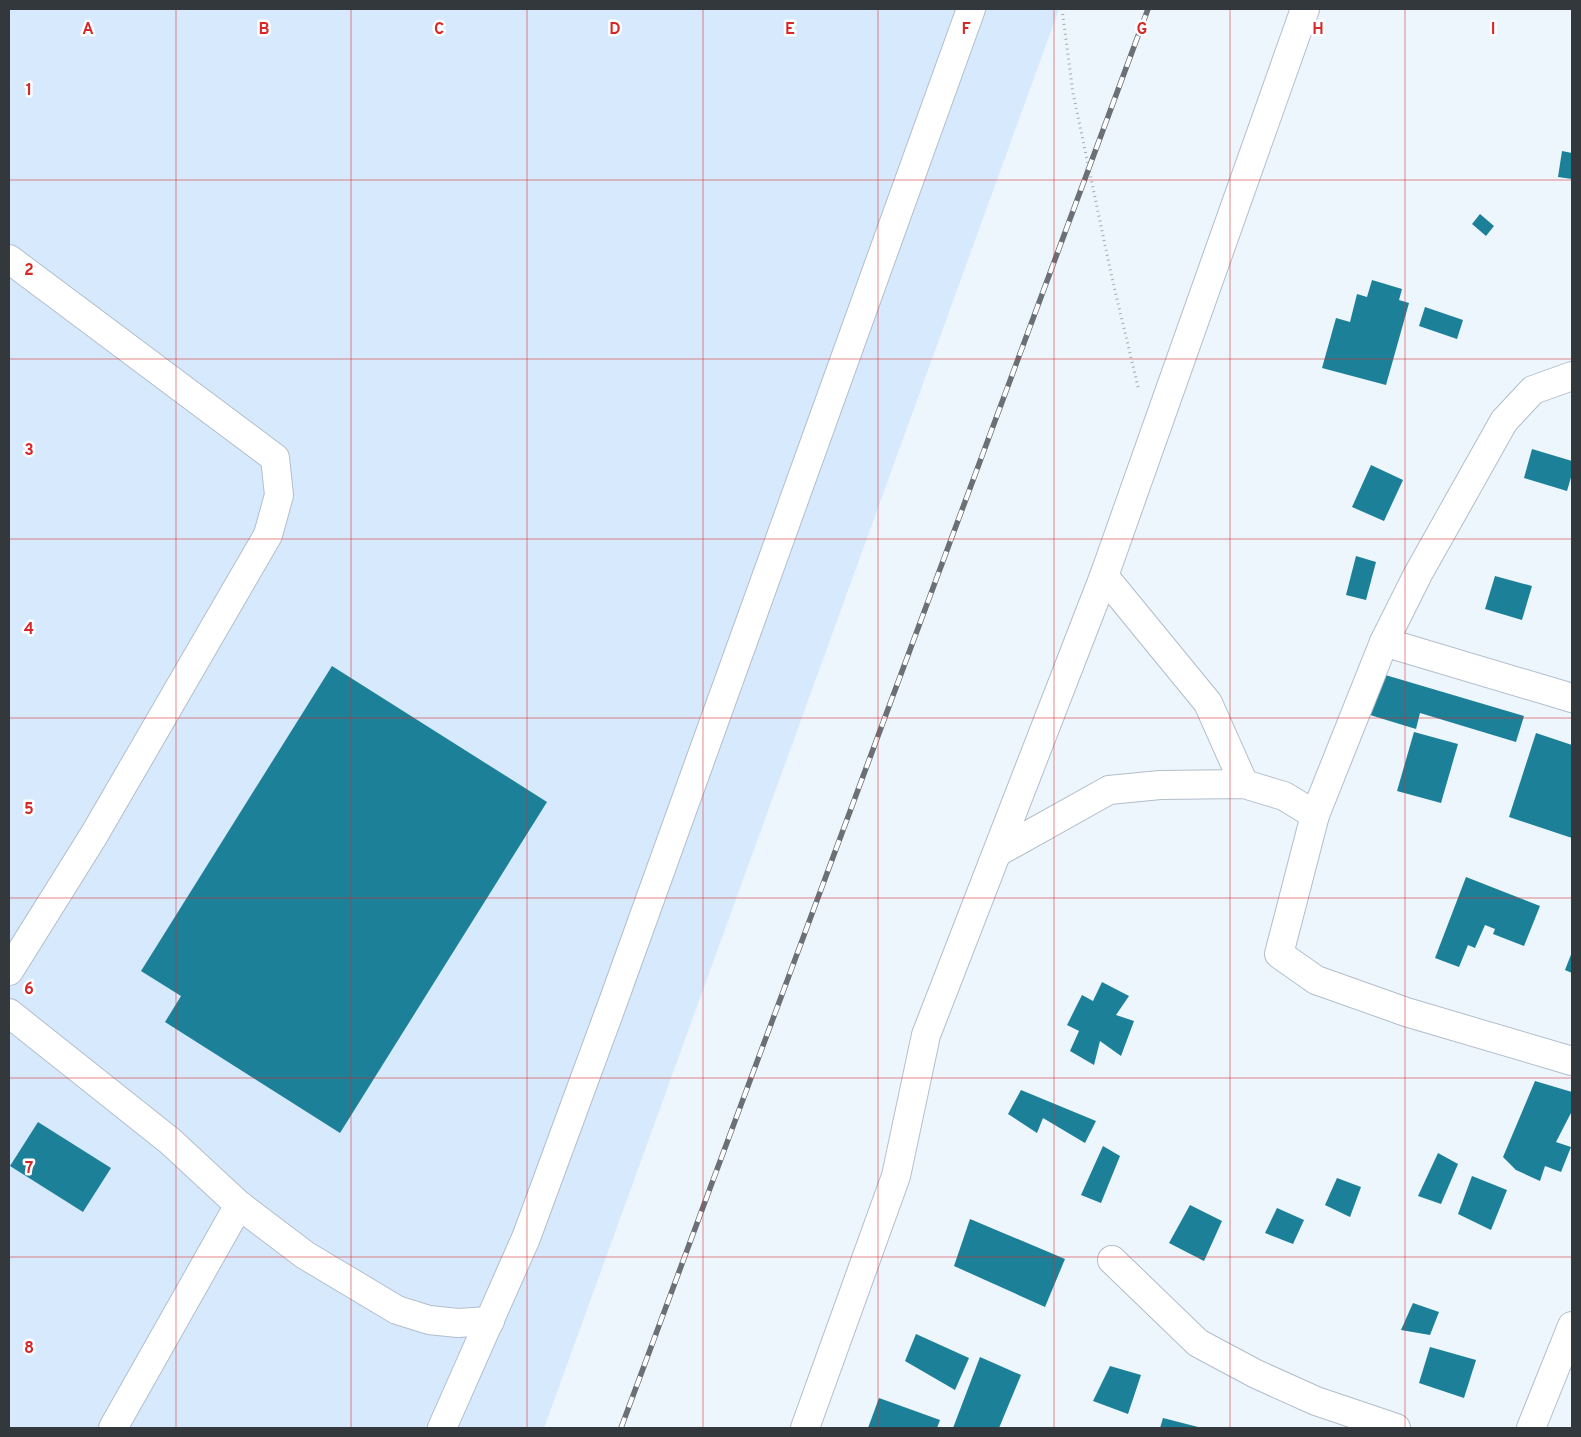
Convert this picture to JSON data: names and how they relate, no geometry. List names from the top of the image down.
{
  "grid": {
    "columns": [
      "A",
      "B",
      "C",
      "D",
      "E",
      "F",
      "G",
      "H",
      "I"
    ],
    "rows": [
      "1",
      "2",
      "3",
      "4",
      "5",
      "6",
      "7",
      "8"
    ]
  }
}
